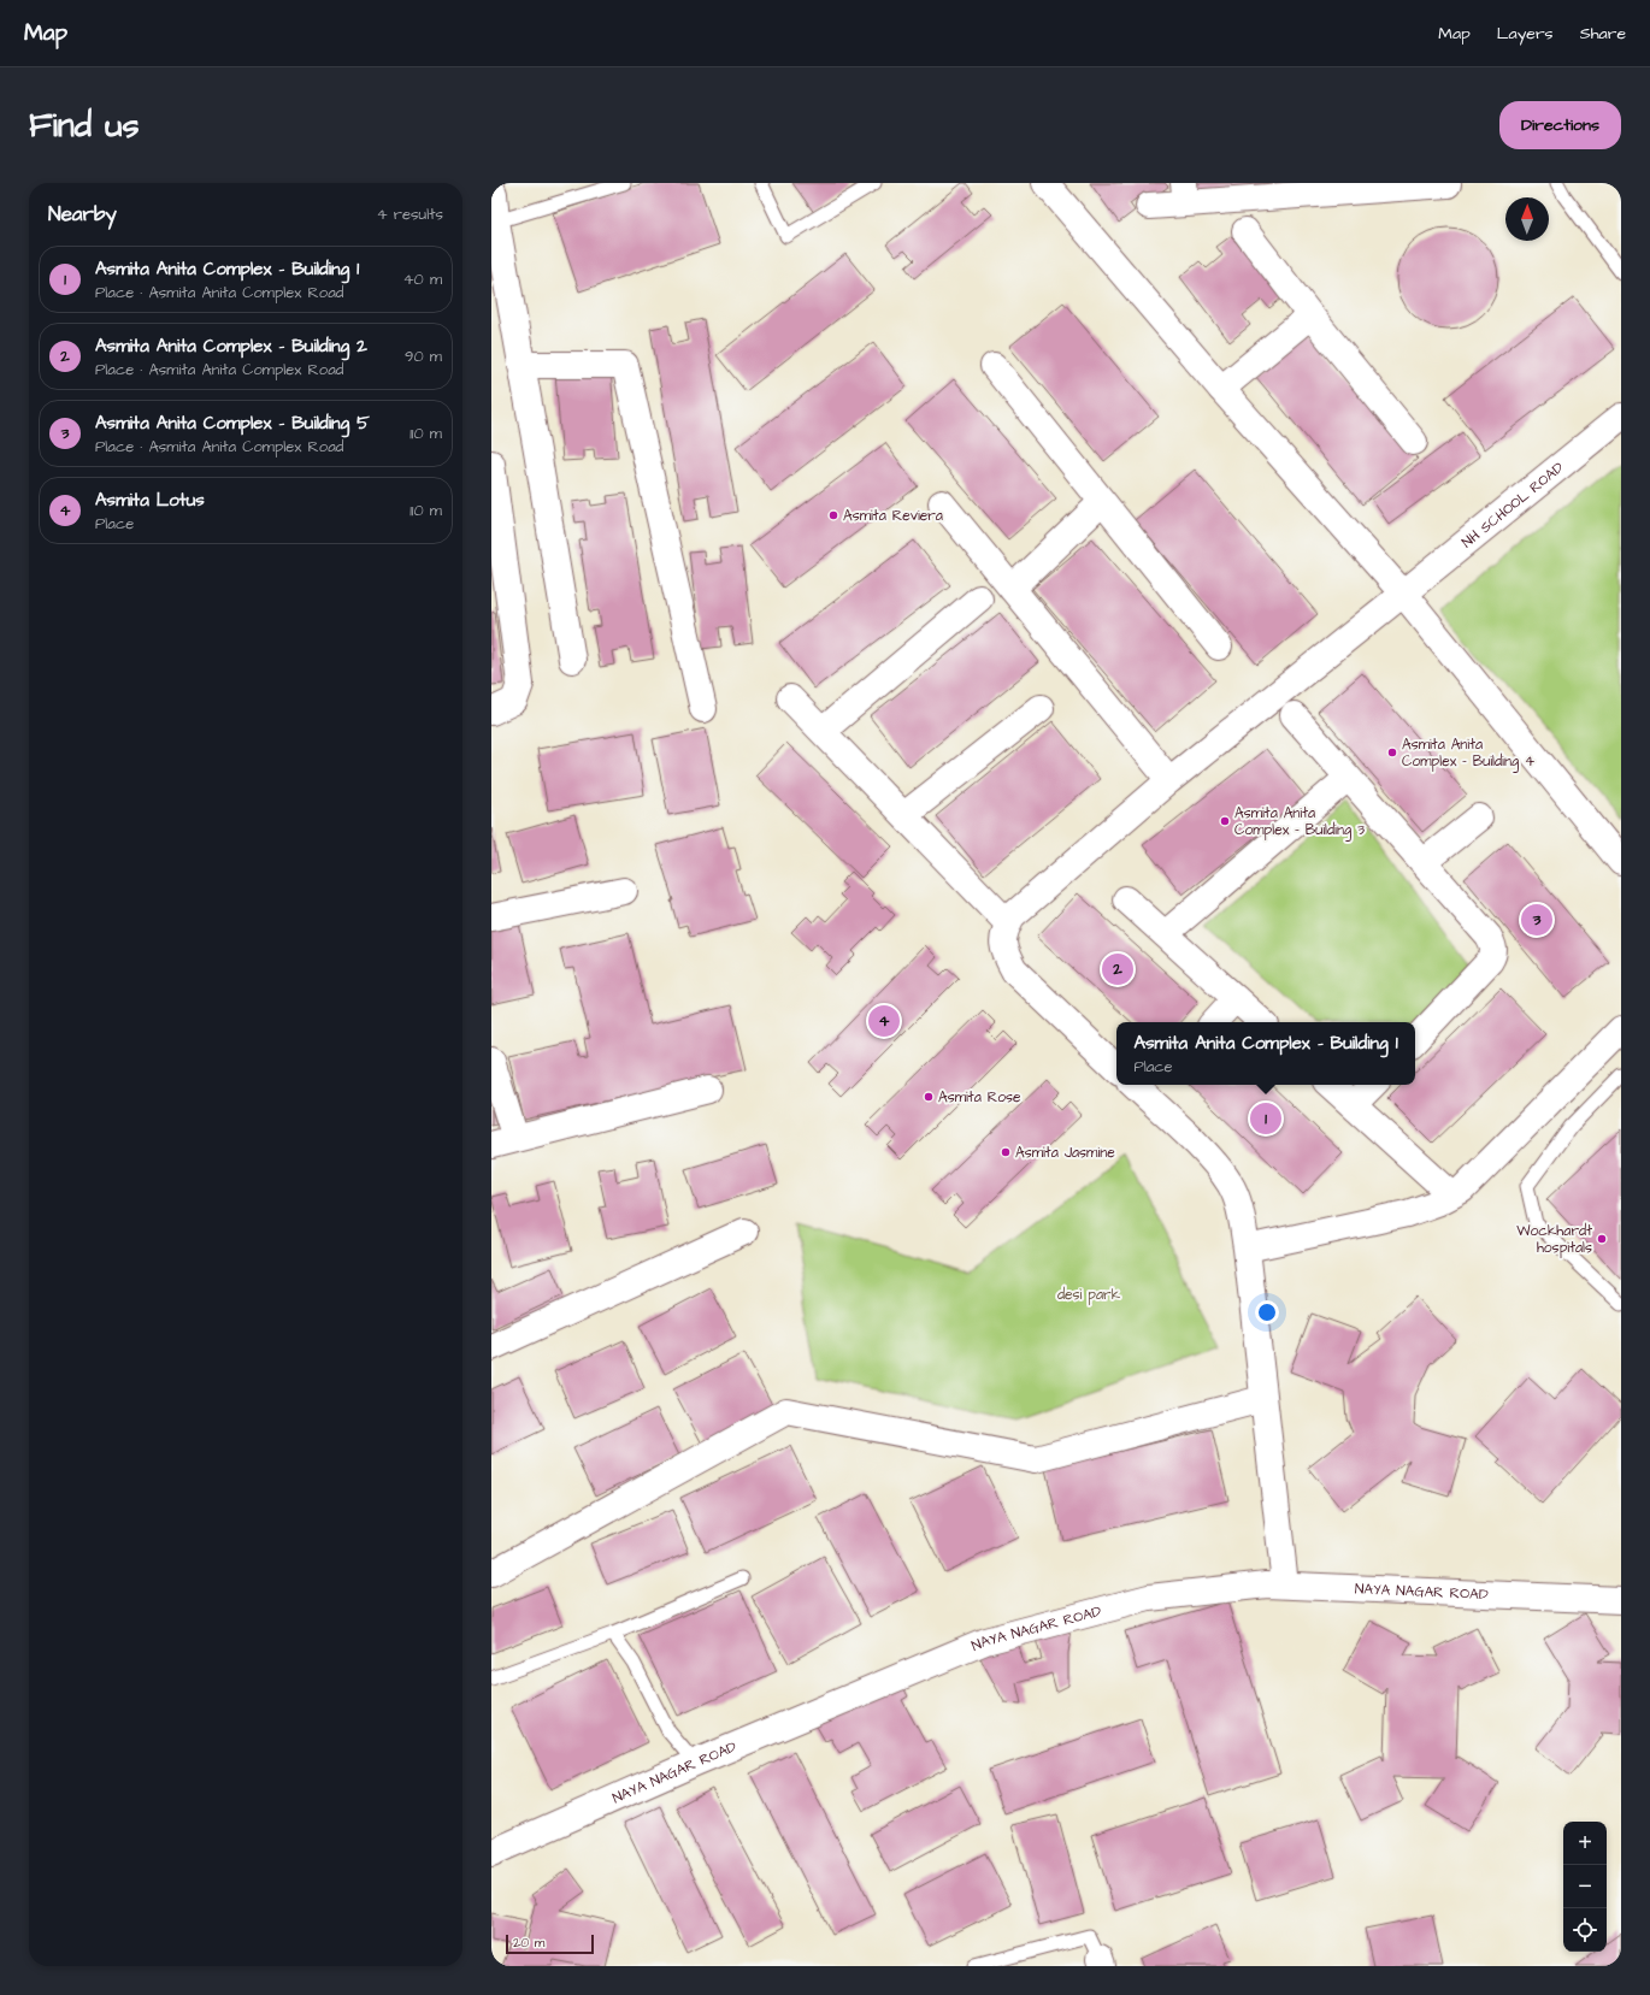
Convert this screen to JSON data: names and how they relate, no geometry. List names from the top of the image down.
{
  "streets": {
    "street": ["NH SCHOOL ROAD", "NAYA NAGAR ROAD"]
  },
  "parks": ["desi park"],
  "places": [
    "Asmita Reviera",
    "Asmita Anita Complex - Building 4",
    "Asmita Anita Complex - Building 3",
    "Asmita Rose",
    "Asmita Jasmine",
    "Wockhardt hospitals"
  ],
  "scale_bar": "20 m",
  "north": "top",
  "page": {
    "header": "Map",
    "nav": ["Map", "Layers", "Share"],
    "buttons": "Directions",
    "title": "Find us",
    "heading": ["Nearby", "4 results"],
    "list": [
      {
        "mark": "1",
        "name": "Asmita Anita Complex - Building 1",
        "note": "Place · Asmita Anita Complex Road",
        "value": "40 m"
      },
      {
        "mark": "2",
        "name": "Asmita Anita Complex - Building 2",
        "note": "Place · Asmita Anita Complex Road",
        "value": "90 m"
      },
      {
        "mark": "3",
        "name": "Asmita Anita Complex - Building 5",
        "note": "Place · Asmita Anita Complex Road",
        "value": "110 m"
      },
      {
        "mark": "4",
        "name": "Asmita Lotus",
        "note": "Place",
        "value": "110 m"
      }
    ],
    "pins": [
      "3",
      "2",
      "4",
      "1"
    ],
    "popup": ["Asmita Anita Complex - Building 1", "Place"],
    "map_buttons": ["+", "−"],
    "scale": "20 m"
  }
}
